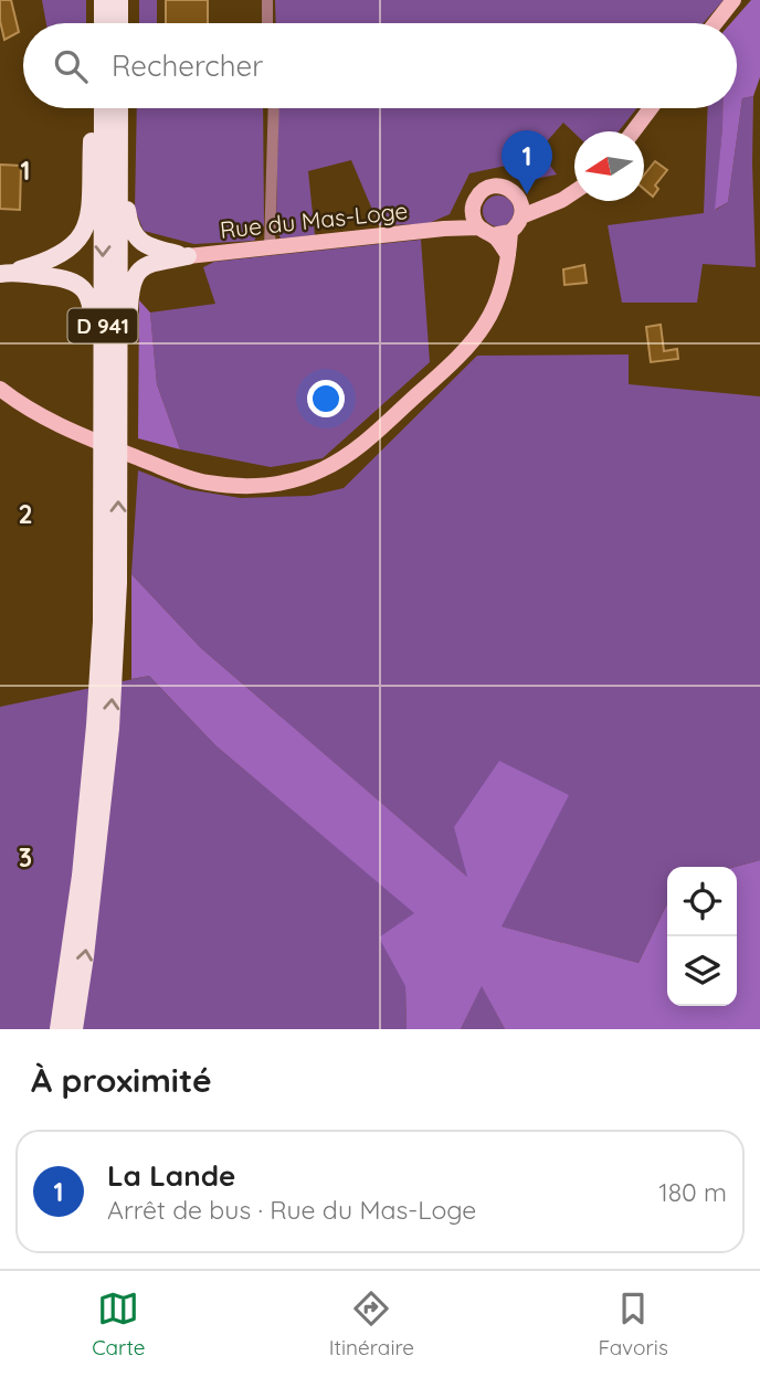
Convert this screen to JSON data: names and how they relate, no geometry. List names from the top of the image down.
{
  "streets": {
    "highway": ["D 941"],
    "main road": ["Rue du Mas-Loge"]
  },
  "north": "left",
  "page": {
    "search": "Rechercher",
    "pins": "1",
    "heading": "À proximité",
    "list": [
      {
        "mark": "1",
        "name": "La Lande",
        "note": "Arrêt de bus · Rue du Mas-Loge",
        "value": "180 m"
      }
    ],
    "nav": ["Carte", "Itinéraire", "Favoris"]
  },
  "grid": {
    "rows": ["1", "2", "3"]
  }
}
